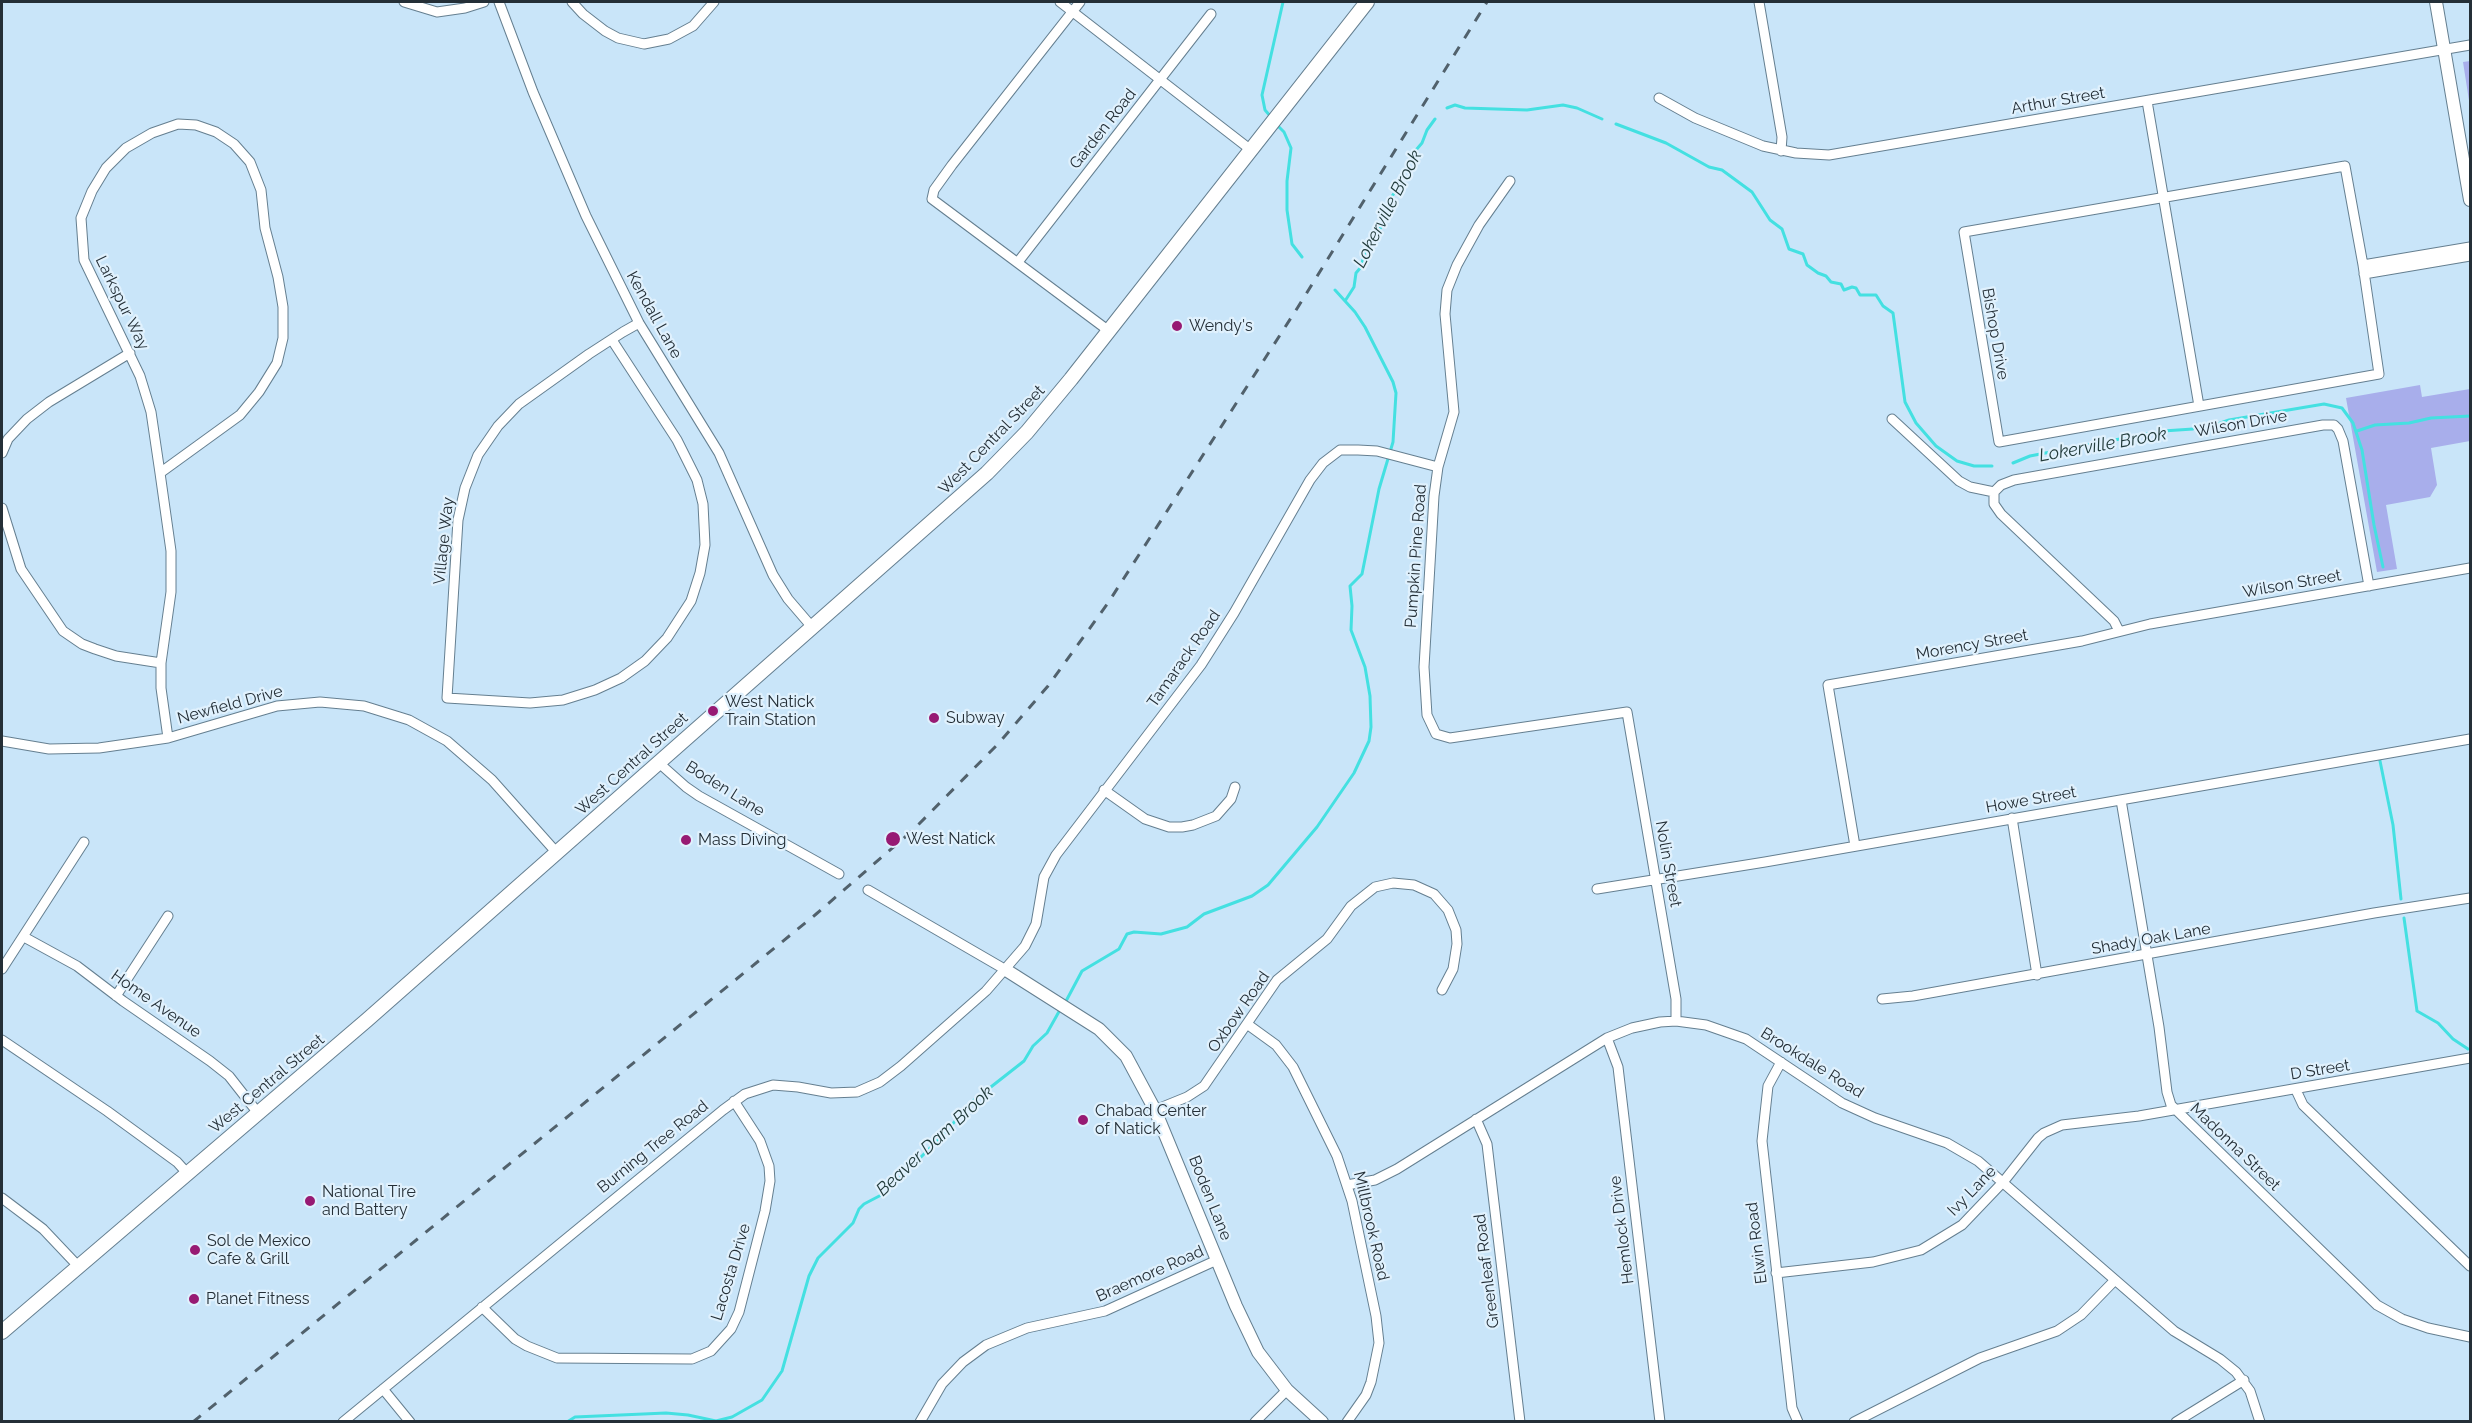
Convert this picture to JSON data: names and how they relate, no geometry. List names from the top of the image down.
{
  "streets": {
    "main road": ["West Central Street"],
    "street": [
      "Arthur Street",
      "Garden Road",
      "Larkspur Way",
      "Kendall Lane",
      "Bishop Drive",
      "Wilson Drive",
      "Village Way",
      "Pumpkin Pine Road",
      "Wilson Street",
      "Morency Street",
      "Tamarack Road",
      "Newfield Drive",
      "Boden Lane",
      "Howe Street",
      "Nolin Street",
      "Shady Oak Lane",
      "Home Avenue",
      "Oxbow Road",
      "Brookdale Road",
      "D Street",
      "Burning Tree Road",
      "Madonna Street",
      "Ivy Lane",
      "Millbrook Road",
      "Hemlock Drive",
      "Elwin Road",
      "Greenleaf Road",
      "Lacosta Drive",
      "Braemore Road"
    ]
  },
  "crossings": [
    ["Kendall Lane", "West Central Street"],
    ["Kendall Lane", "Village Way"],
    ["Wilson Drive", "Wilson Street"],
    ["West Central Street", "Newfield Drive"],
    ["West Central Street", "Boden Lane"],
    ["West Central Street", "Home Avenue"],
    ["Pumpkin Pine Road", "Tamarack Road"],
    ["Pumpkin Pine Road", "Nolin Street"],
    ["Wilson Street", "Morency Street"],
    ["Morency Street", "Howe Street"],
    ["Tamarack Road", "Boden Lane"],
    ["Tamarack Road", "Burning Tree Road"],
    ["Boden Lane", "Oxbow Road"],
    ["Boden Lane", "Burning Tree Road"],
    ["Boden Lane", "Braemore Road"],
    ["Howe Street", "Nolin Street"],
    ["Howe Street", "Madonna Street"],
    ["Nolin Street", "Brookdale Road"],
    ["Shady Oak Lane", "Madonna Street"],
    ["Oxbow Road", "Millbrook Road"],
    ["Brookdale Road", "Ivy Lane"],
    ["Brookdale Road", "Millbrook Road"],
    ["Brookdale Road", "Hemlock Drive"],
    ["Brookdale Road", "Elwin Road"],
    ["Brookdale Road", "Greenleaf Road"],
    ["D Street", "Madonna Street"],
    ["D Street", "Ivy Lane"],
    ["Burning Tree Road", "Lacosta Drive"],
    ["Madonna Street", "Ivy Lane"],
    ["Ivy Lane", "Elwin Road"]
  ],
  "water": ["Lokerville Brook", "Beaver Dam Brook"],
  "places": [
    "Wendy's",
    "West Natick Train Station",
    "Subway",
    "West Natick",
    "Mass Diving",
    "Chabad Center of Natick",
    "National Tire and Battery",
    "Sol de Mexico Cafe & Grill",
    "Planet Fitness"
  ]
}
